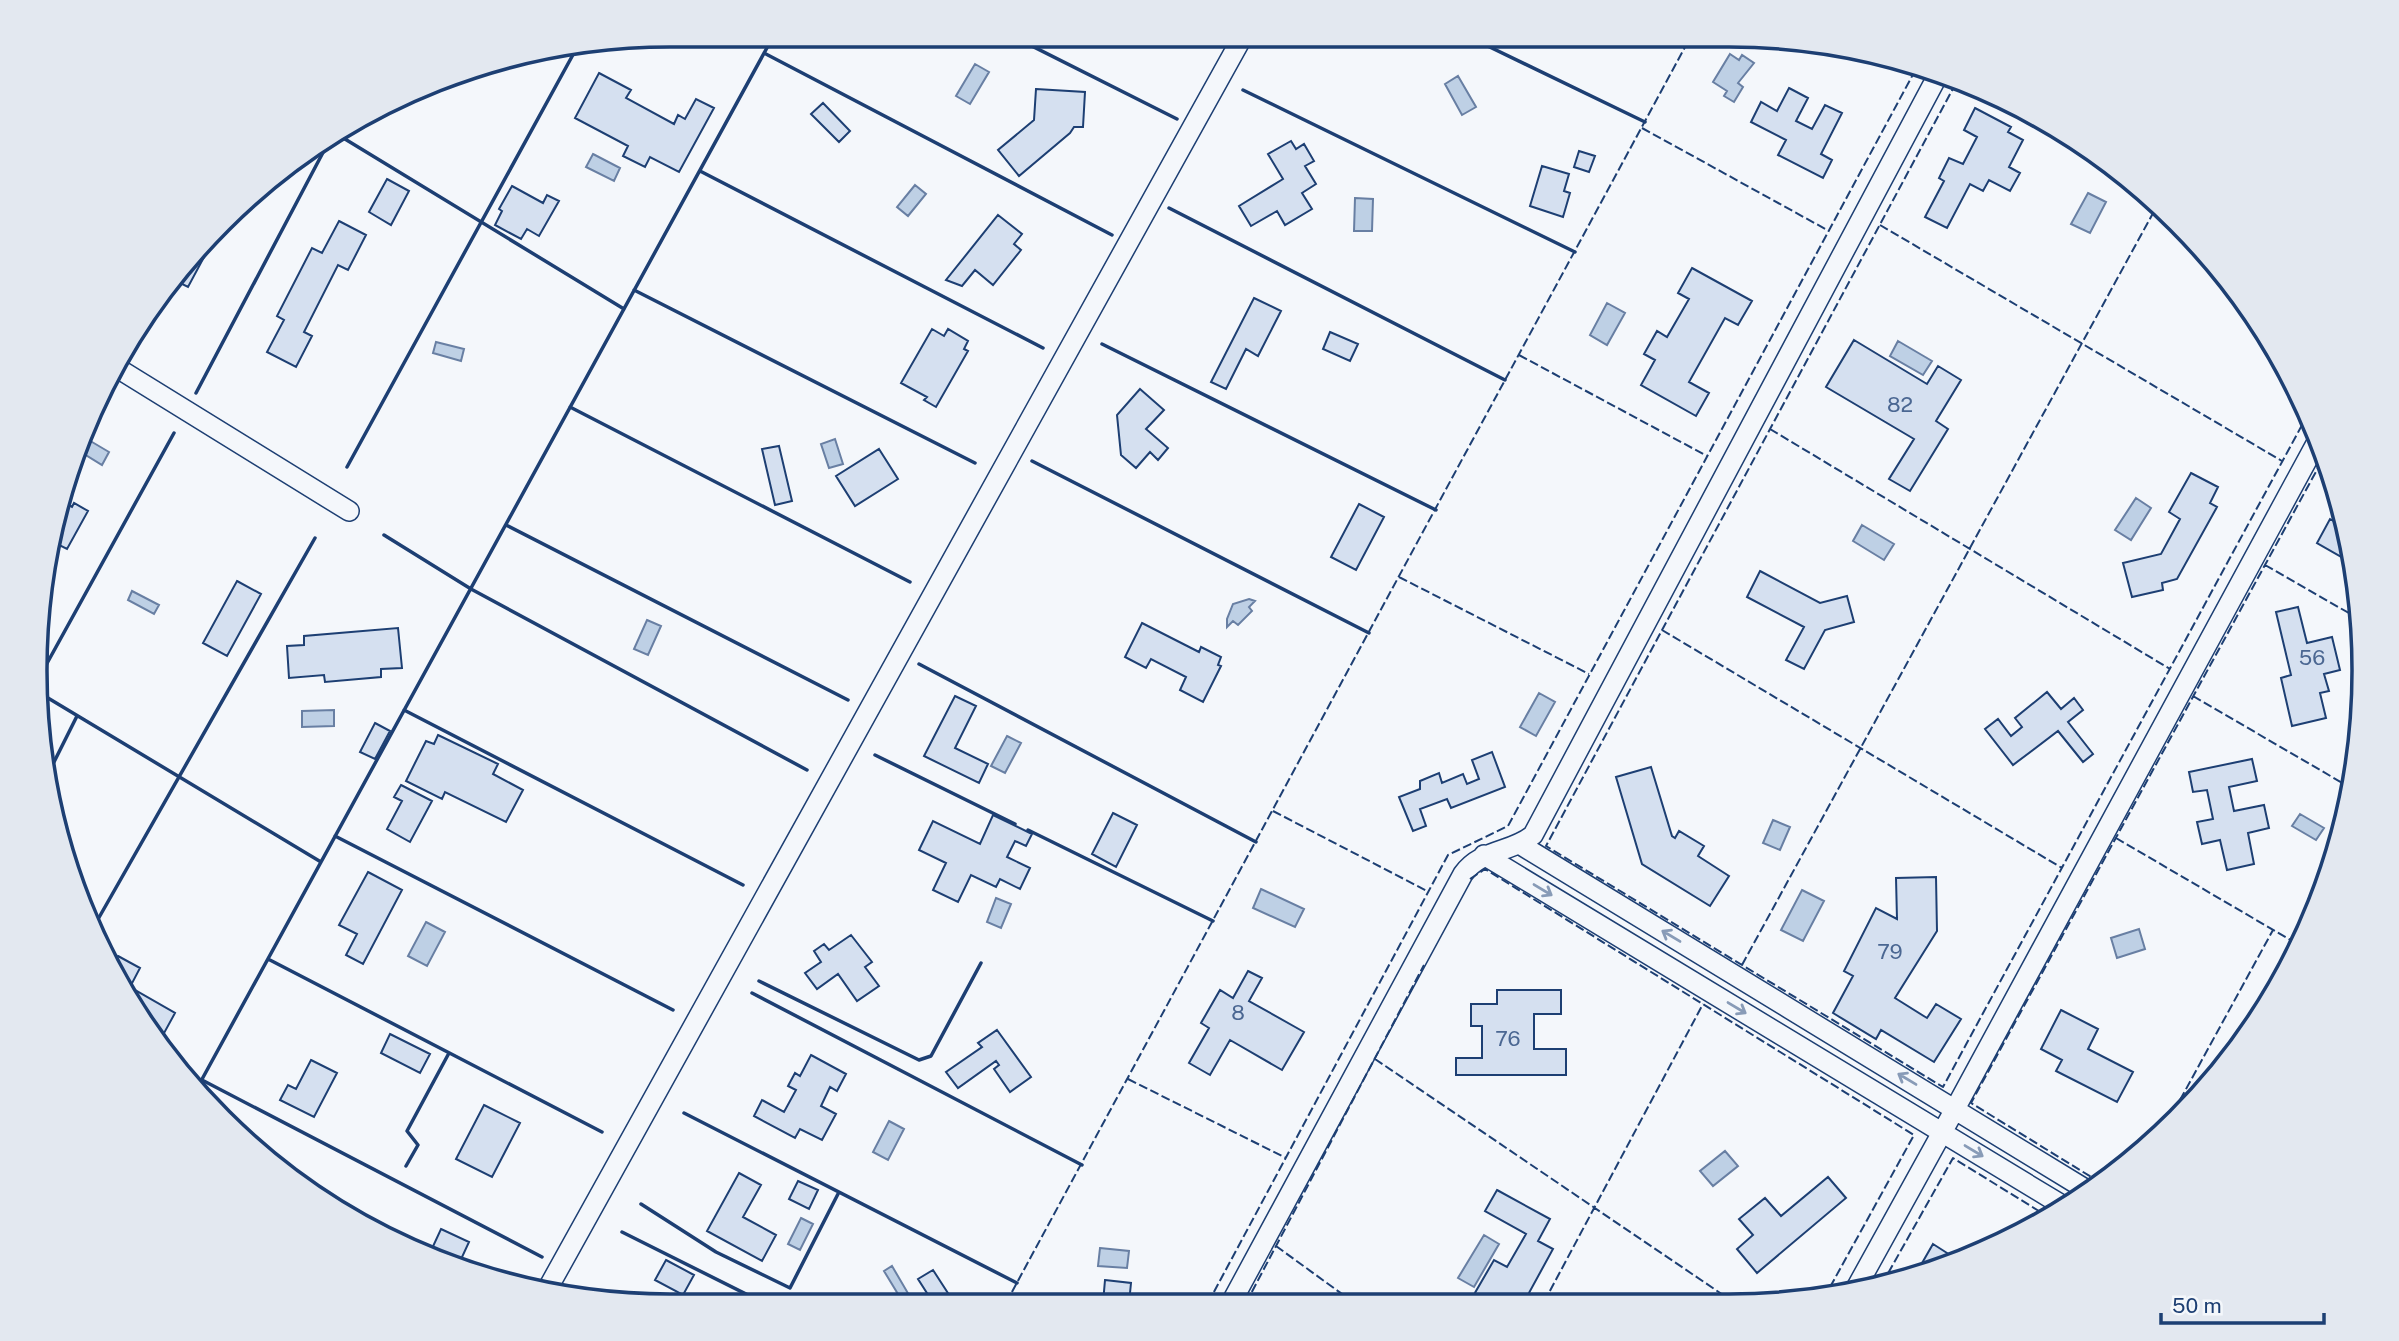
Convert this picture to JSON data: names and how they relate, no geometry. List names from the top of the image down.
{
  "house_numbers": [
    "82",
    "56",
    "79",
    "8",
    "76"
  ],
  "scale_bar": "50 m"
}
